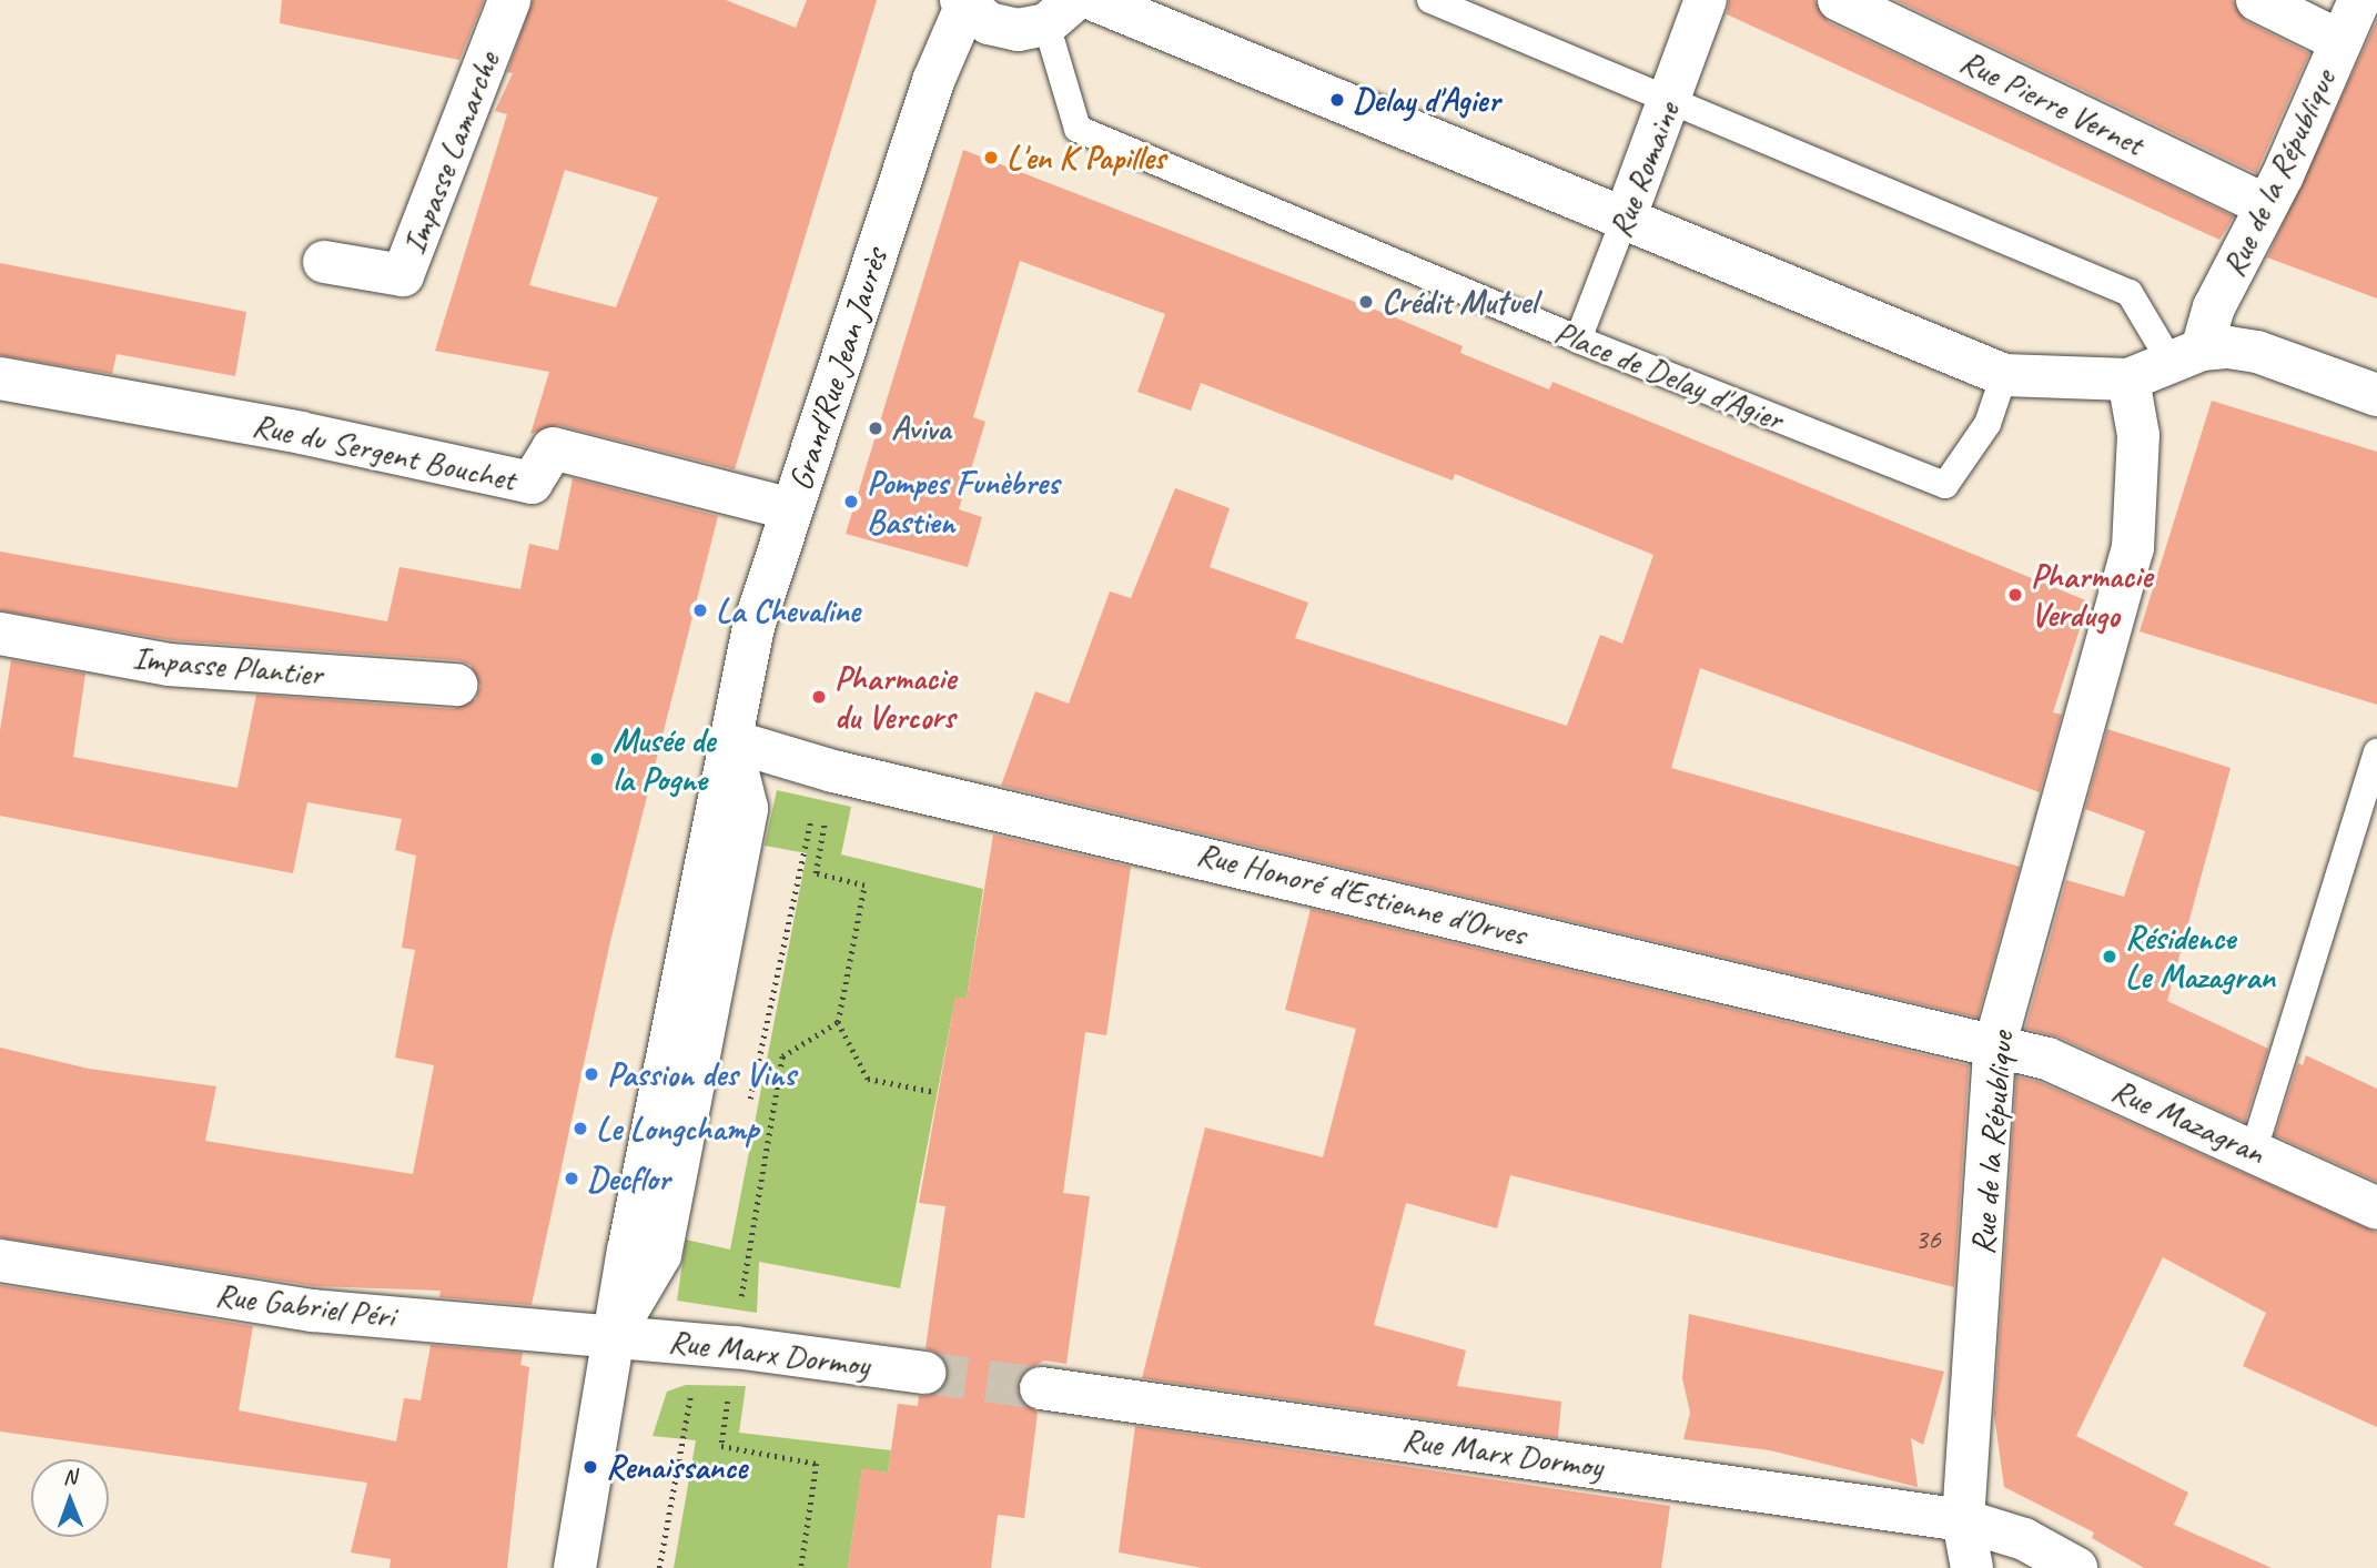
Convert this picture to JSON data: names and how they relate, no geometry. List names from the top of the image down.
{
  "streets": {
    "street": [
      "Rue Pierre Vernet",
      "Impasse Lamarche",
      "Rue Romaine",
      "Rue de la République",
      "Grand'Rue Jean Jaurès",
      "Rue du Sergent Bouchet",
      "Impasse Plantier",
      "Rue Honoré d'Estienne d'Orves",
      "Rue Mazagran",
      "Rue Gabriel Péri",
      "Rue Marx Dormoy"
    ],
    "lane": ["Place de Delay d'Agier"]
  },
  "crossings": [
    ["Rue Pierre Vernet", "Rue de la République"],
    ["Rue Romaine", "Place de Delay d'Agier"],
    ["Rue de la République", "Rue Honoré d'Estienne d'Orves"],
    ["Rue de la République", "Rue Mazagran"],
    ["Rue de la République", "Rue Marx Dormoy"],
    ["Grand'Rue Jean Jaurès", "Rue du Sergent Bouchet"],
    ["Grand'Rue Jean Jaurès", "Rue Honoré d'Estienne d'Orves"],
    ["Grand'Rue Jean Jaurès", "Rue Gabriel Péri"],
    ["Grand'Rue Jean Jaurès", "Rue Marx Dormoy"],
    ["Rue Honoré d'Estienne d'Orves", "Rue Mazagran"],
    ["Rue Gabriel Péri", "Rue Marx Dormoy"]
  ],
  "places": [
    "Delay d'Agier",
    "L'en K Papilles",
    "Crédit Mutuel",
    "Aviva",
    "Pompes Funèbres Bastien",
    "Pharmacie Verdugo",
    "La Chevaline",
    "Pharmacie du Vercors",
    "Musée de la Pogne",
    "Résidence Le Mazagran",
    "Passion des Vins",
    "Le Longchamp",
    "Decflor",
    "Renaissance"
  ],
  "house_numbers": ["36"],
  "north": "top"
}
